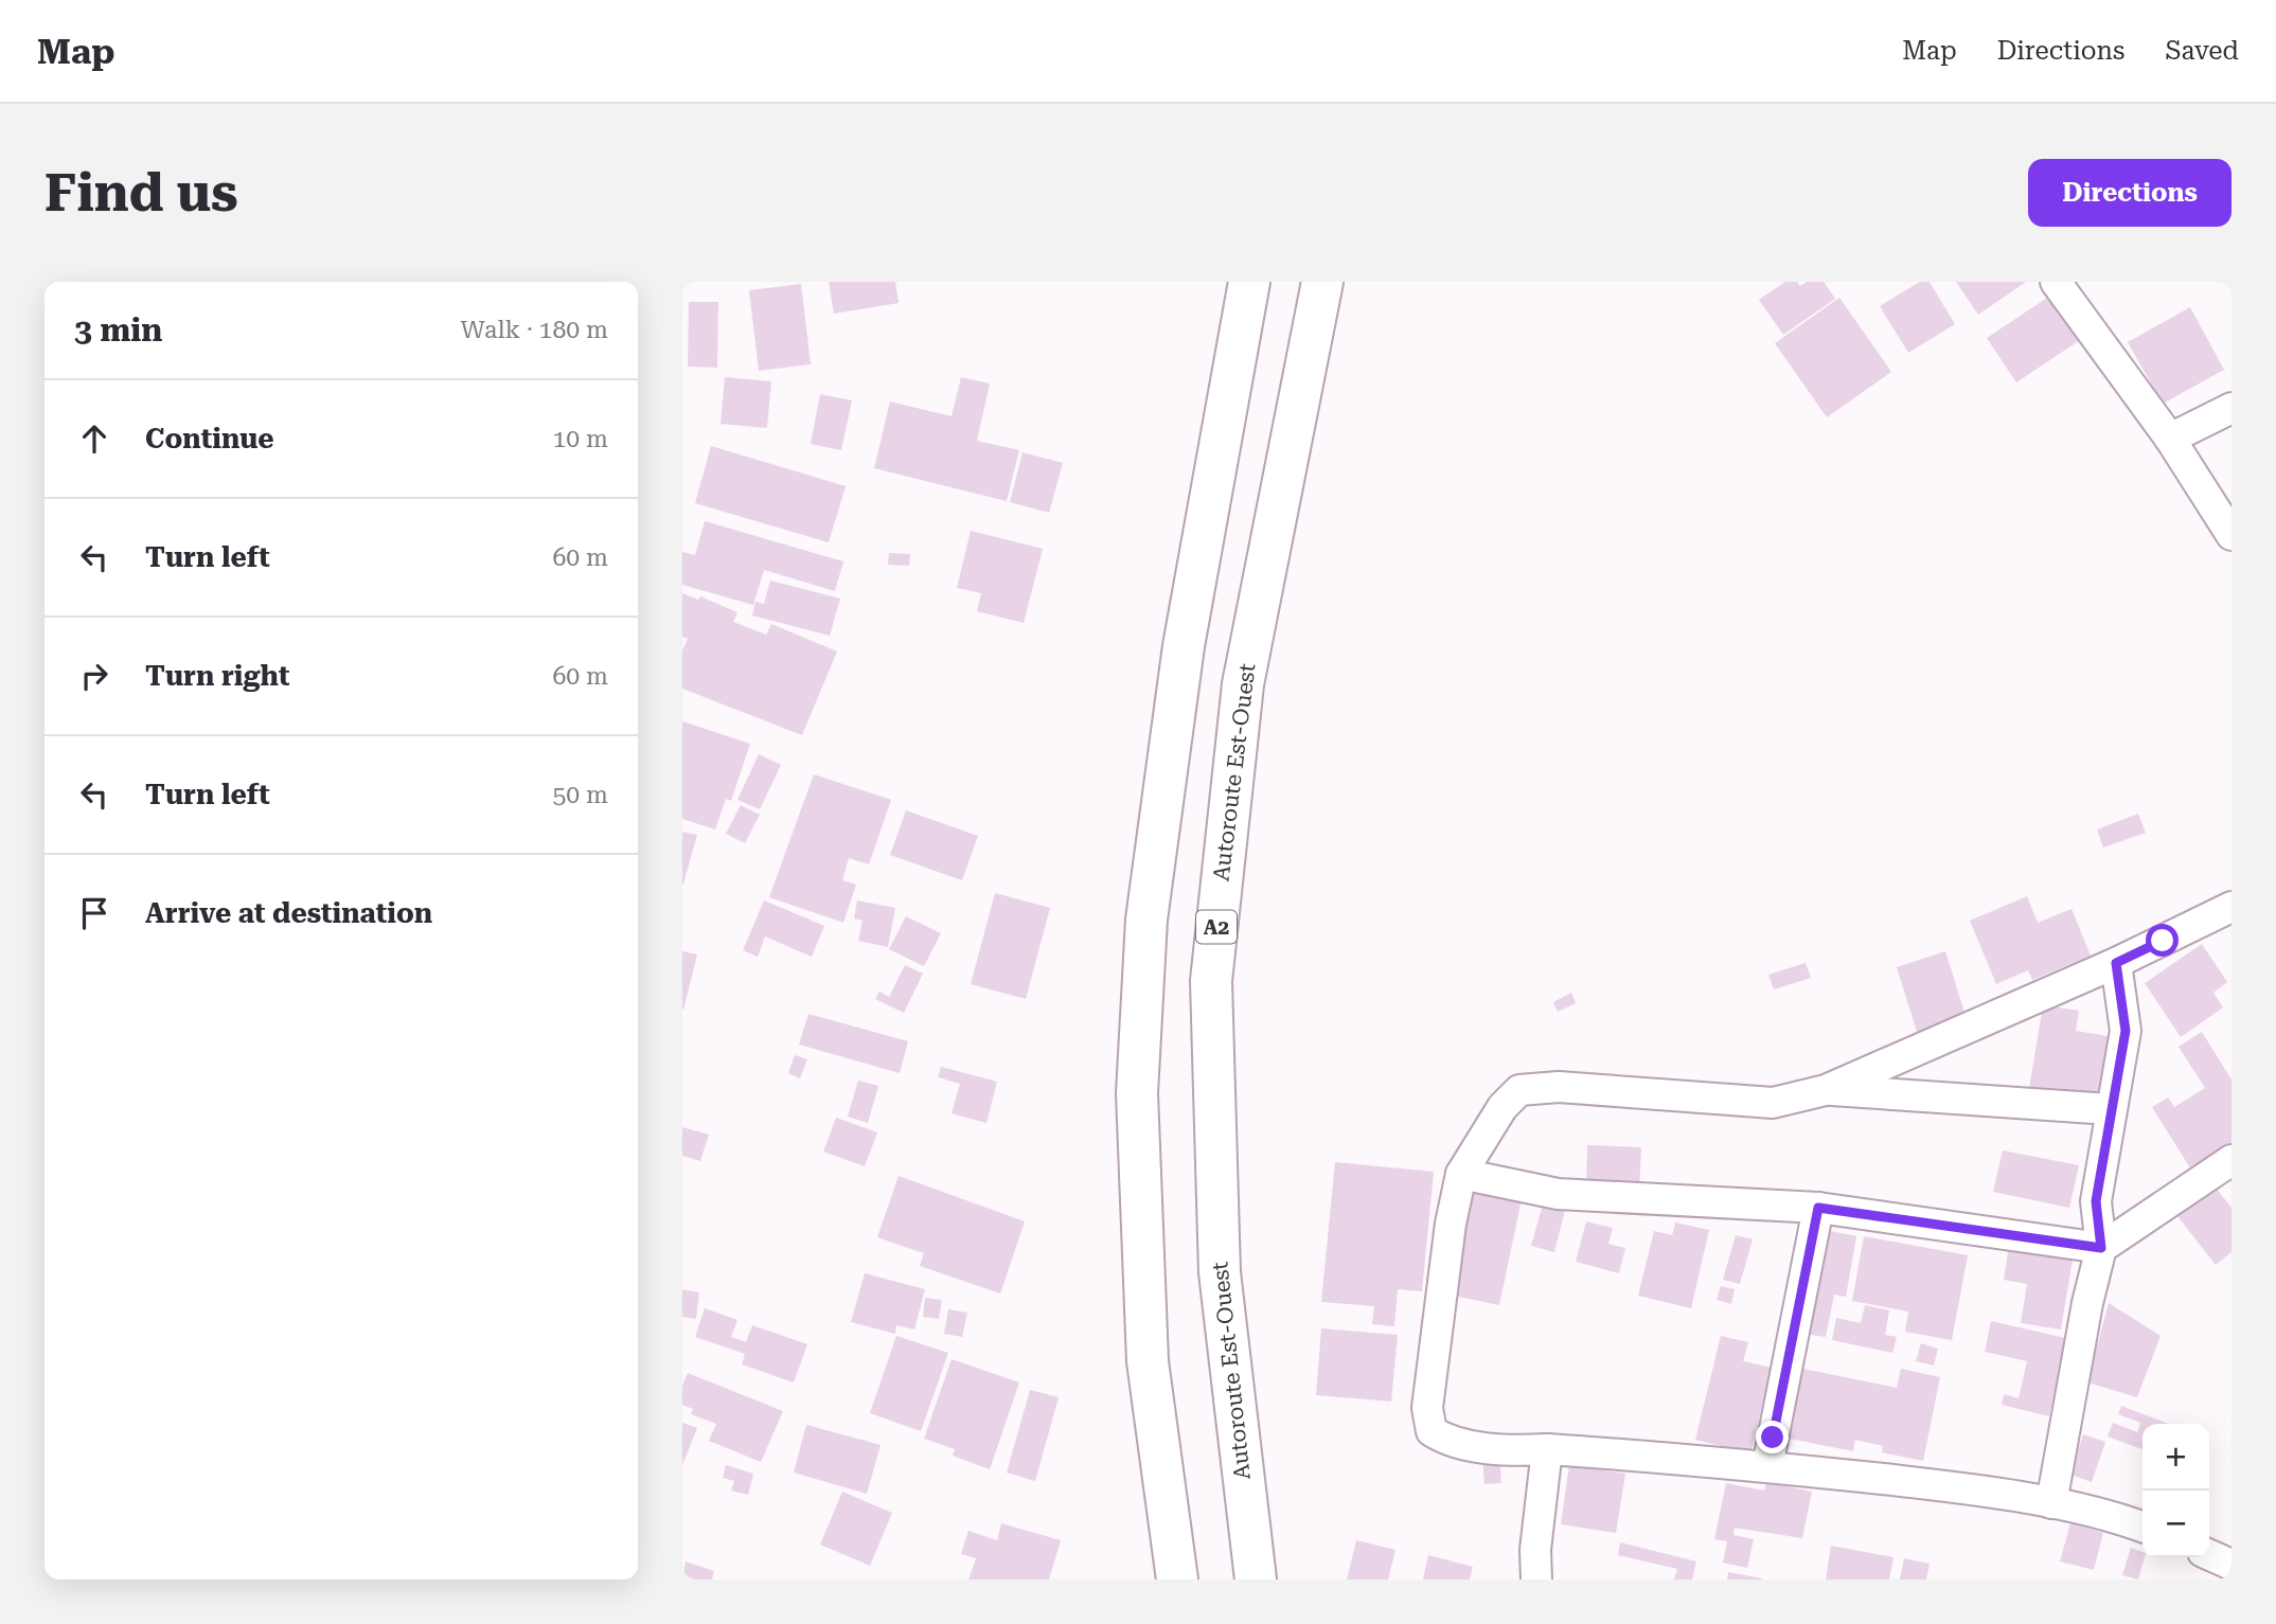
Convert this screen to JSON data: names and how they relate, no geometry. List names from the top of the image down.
{
  "streets": {
    "highway": ["Autoroute Est-Ouest", "A2"]
  },
  "page": {
    "header": "Map",
    "nav": ["Map", "Directions", "Saved"],
    "buttons": "Directions",
    "title": "Find us",
    "heading": ["3 min", "Walk · 180 m"],
    "list": [
      ["Continue", "10 m"],
      ["Turn left", "60 m"],
      ["Turn right", "60 m"],
      ["Turn left", "50 m"],
      "Arrive at destination"
    ],
    "map_buttons": ["+", "−"]
  }
}
